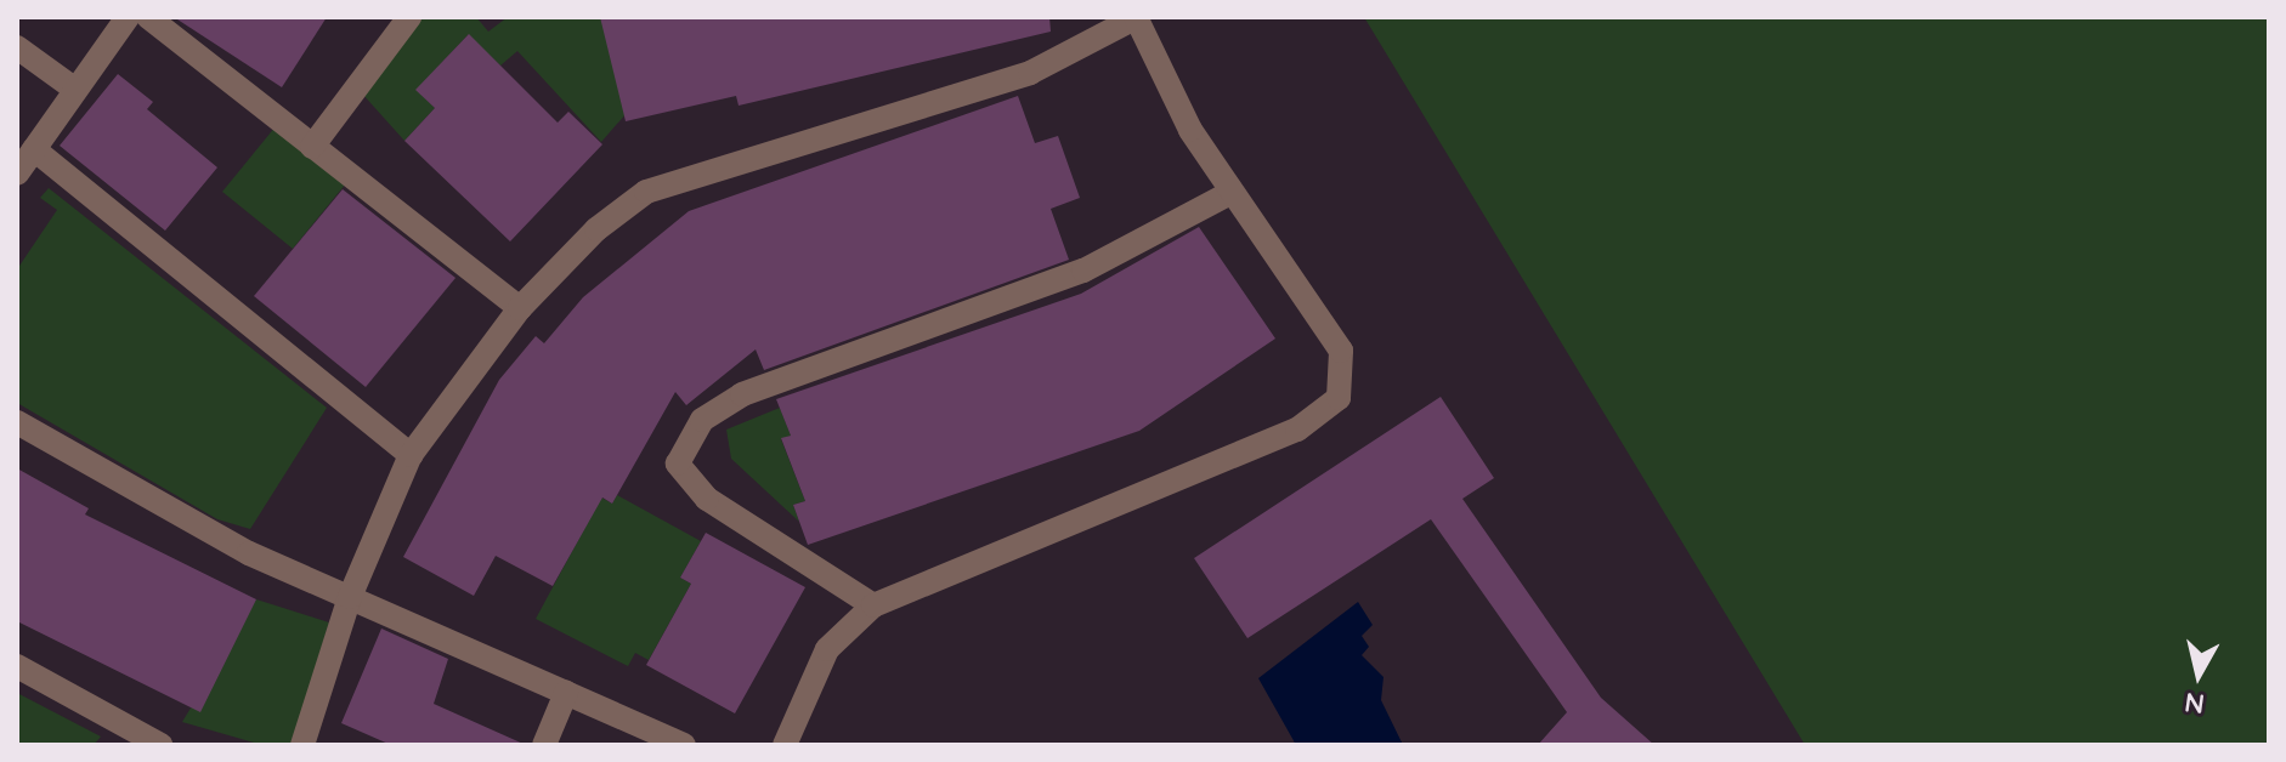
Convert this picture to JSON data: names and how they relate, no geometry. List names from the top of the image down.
{
  "north": "bottom"
}
